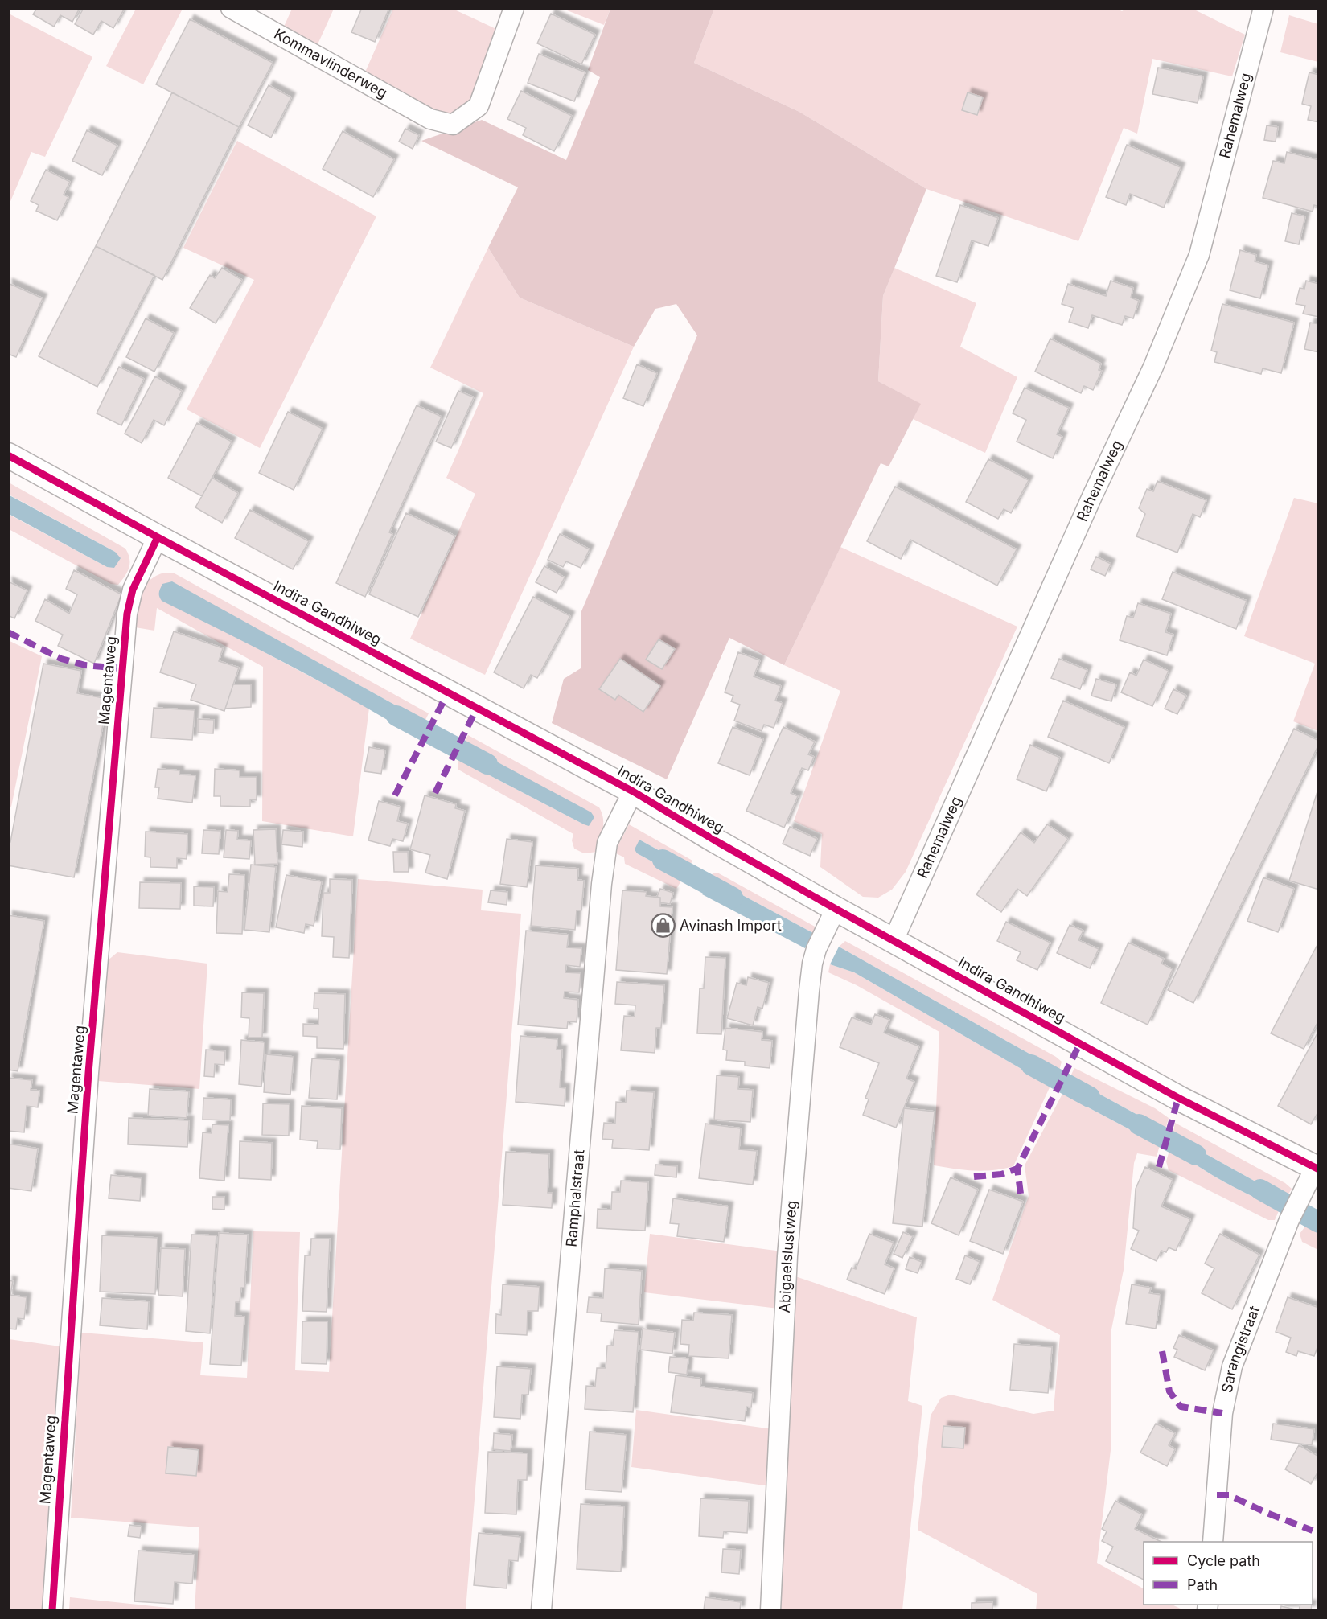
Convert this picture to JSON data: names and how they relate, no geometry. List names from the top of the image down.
{
  "streets": {
    "main road": ["Indira Gandhiweg"],
    "street": [
      "Kommavlinderweg",
      "Rahemalweg",
      "Magentaweg",
      "Ramphalstraat",
      "Abigaelslustweg",
      "Sarangistraat"
    ]
  },
  "crossings": [
    ["Rahemalweg", "Indira Gandhiweg"],
    ["Indira Gandhiweg", "Magentaweg"],
    ["Indira Gandhiweg", "Ramphalstraat"],
    ["Indira Gandhiweg", "Abigaelslustweg"],
    ["Indira Gandhiweg", "Sarangistraat"]
  ],
  "places": {
    "shop": ["Avinash Import"]
  },
  "legend": ["Cycle path", "Path"]
}
